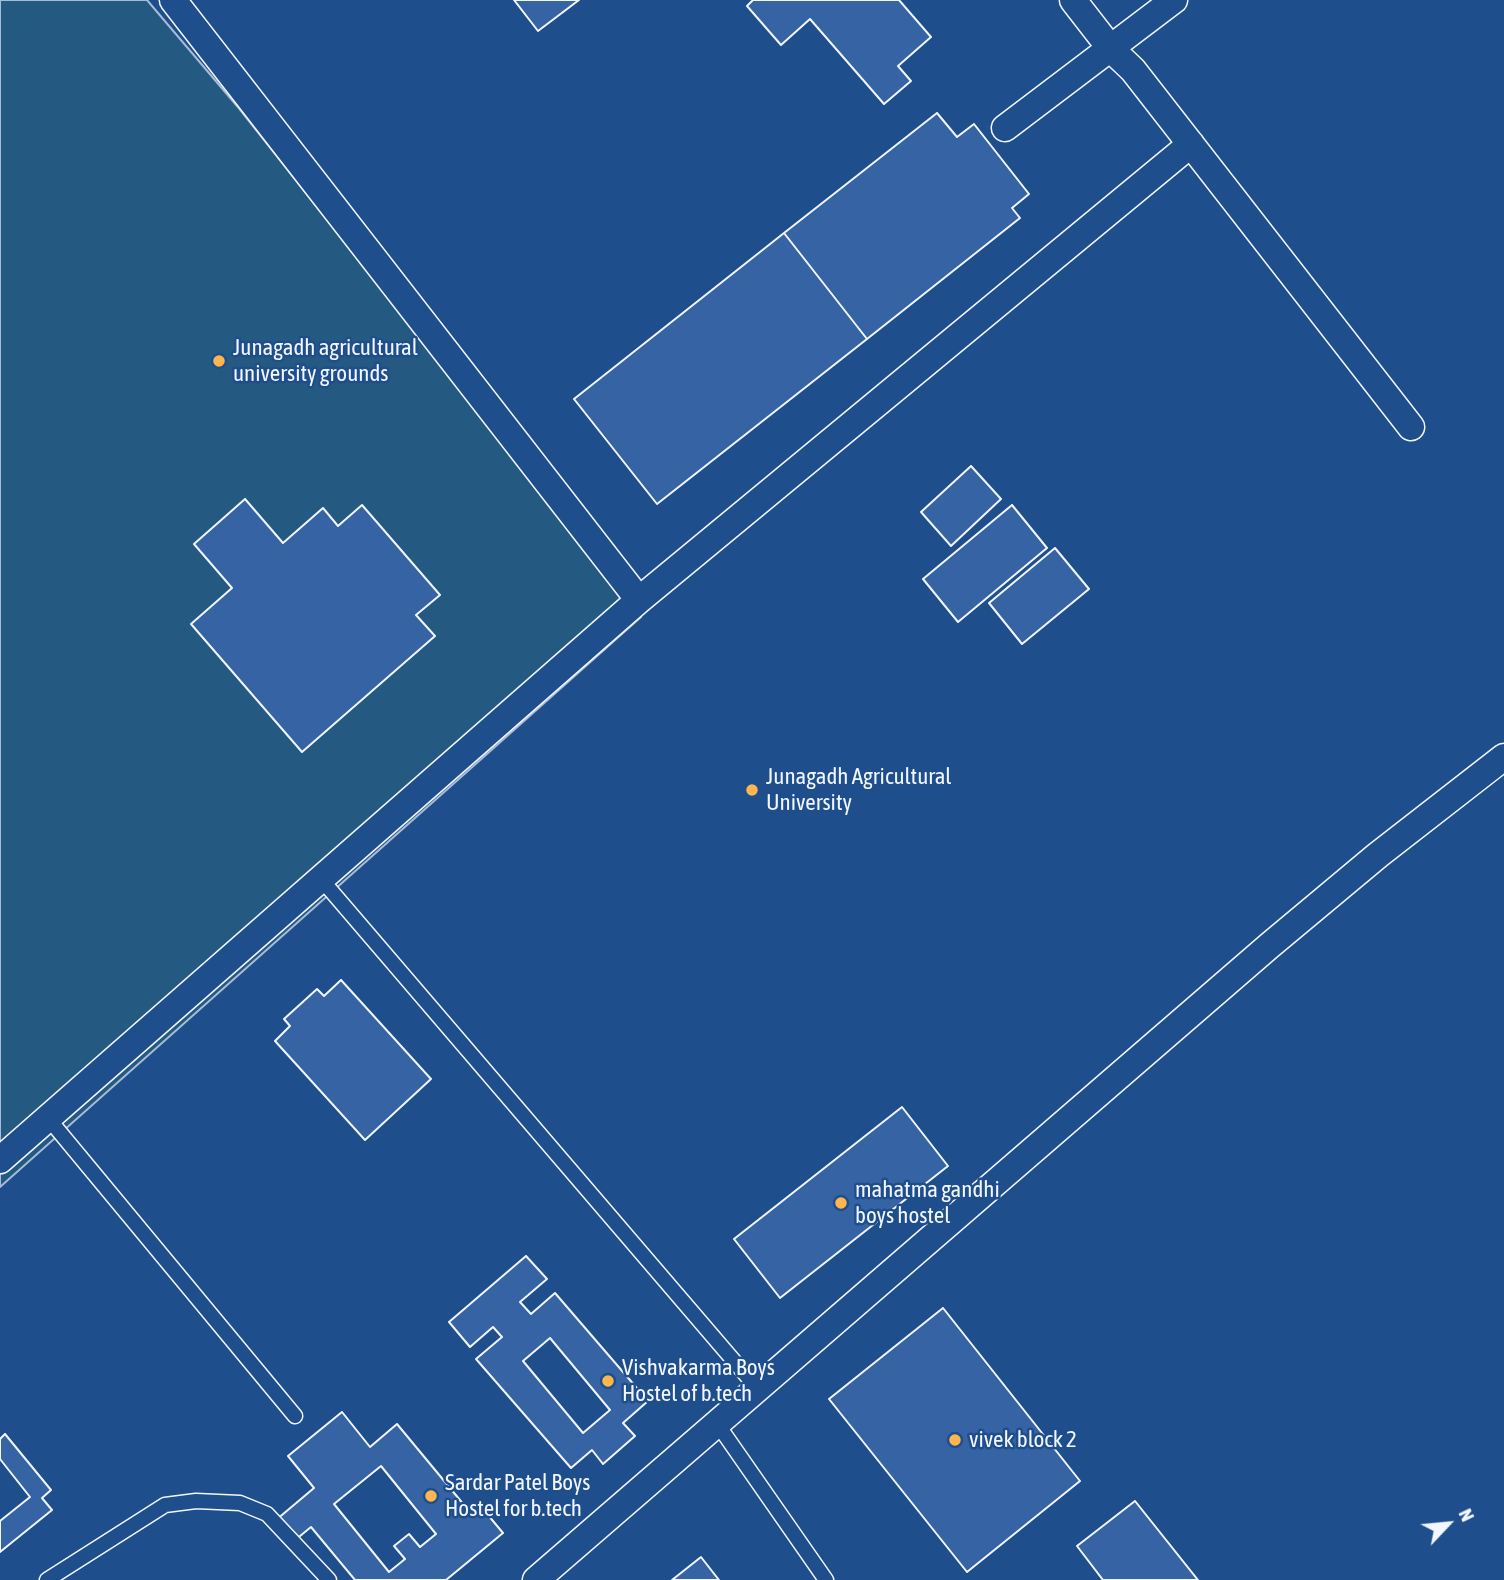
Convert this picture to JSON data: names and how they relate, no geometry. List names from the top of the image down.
{
  "places": [
    "Junagadh agricultural university grounds",
    "Junagadh Agricultural University",
    "mahatma gandhi boys hostel",
    "Vishvakarma Boys Hostel of b.tech",
    "vivek block 2",
    "Sardar Patel Boys Hostel for b.tech"
  ],
  "north": "top right"
}
